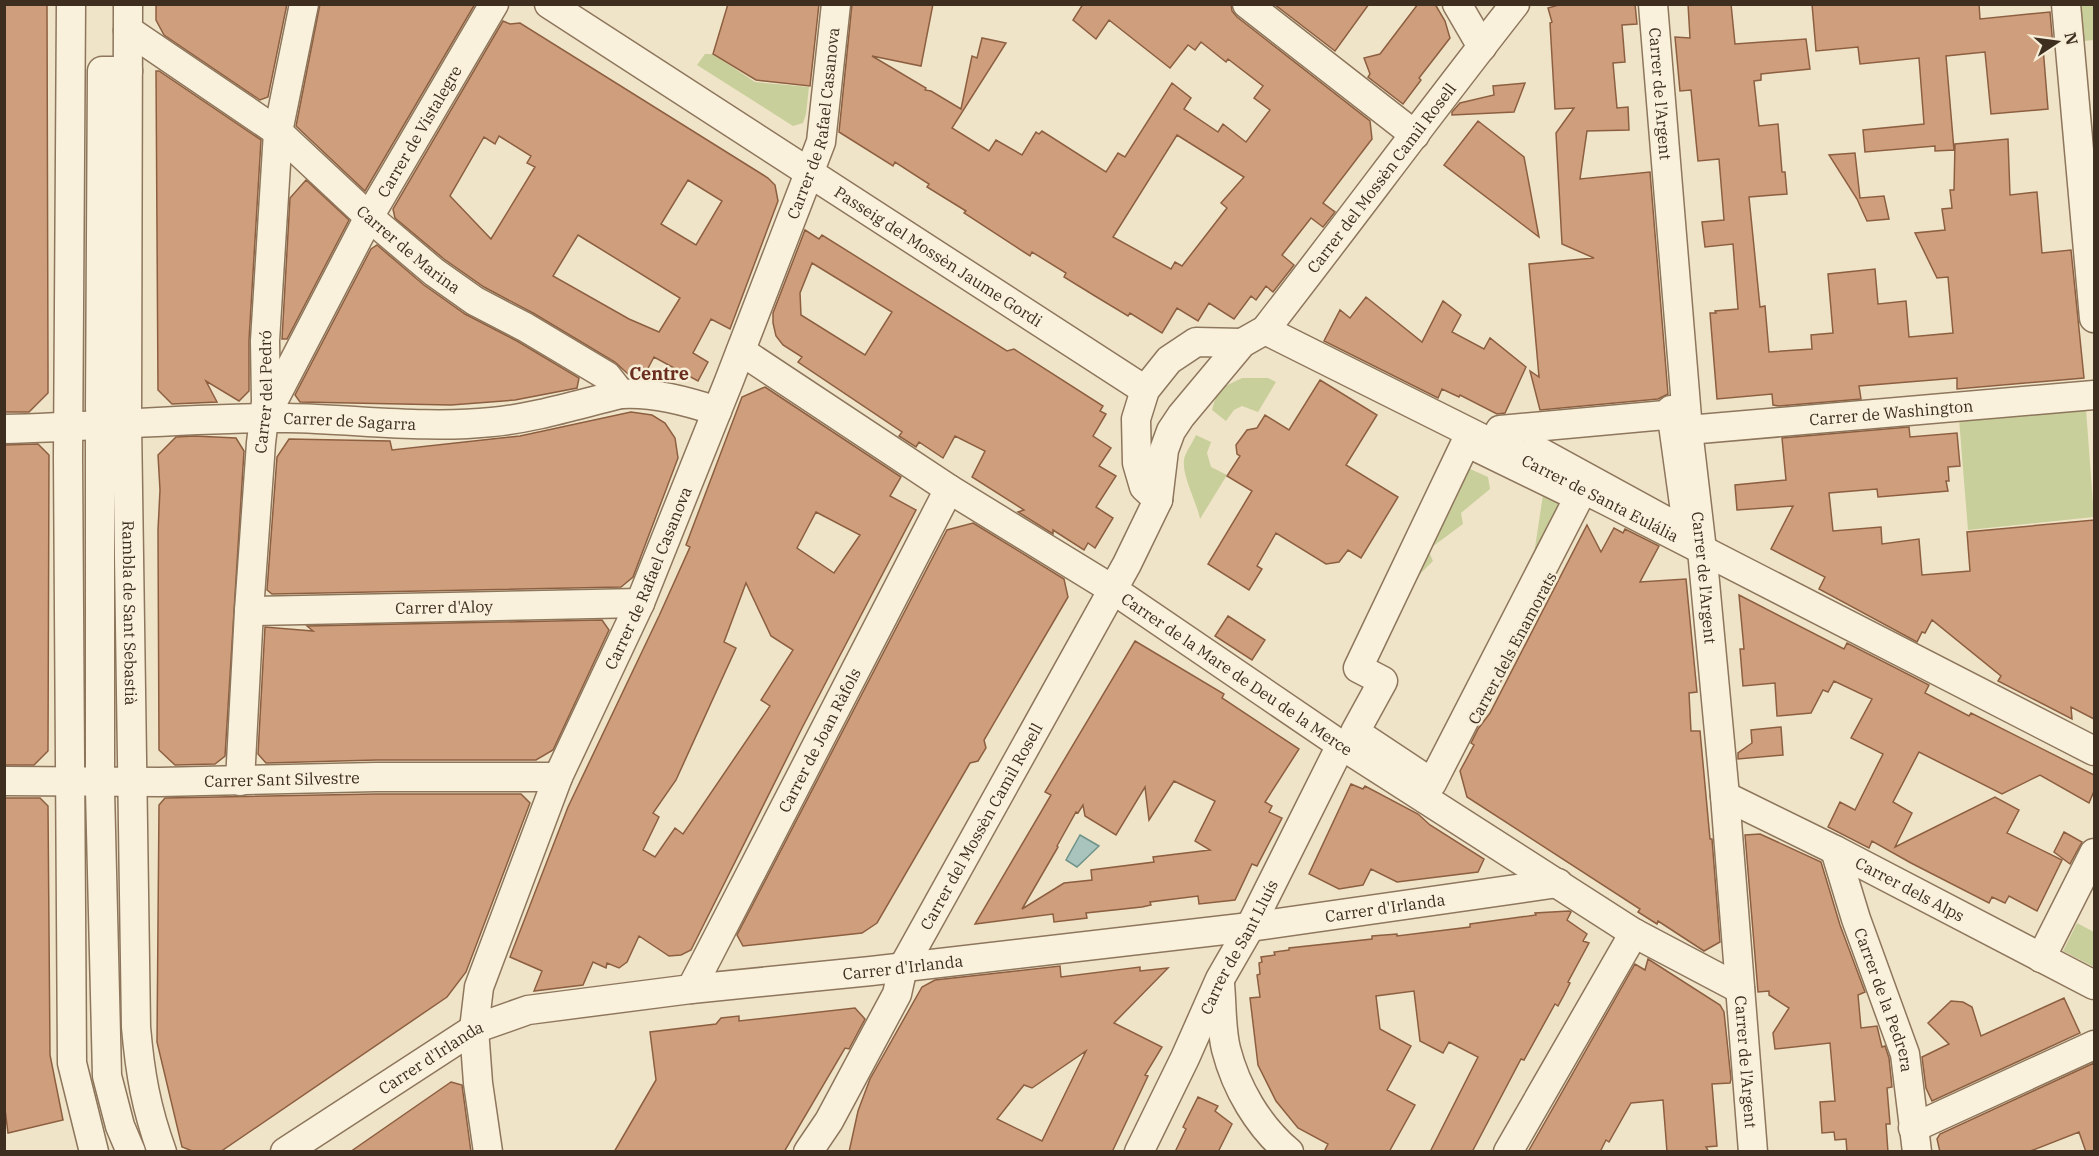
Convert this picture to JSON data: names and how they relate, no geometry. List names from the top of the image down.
{
  "streets": {
    "street": [
      "Carrer de l'Argent",
      "Carrer de Rafael Casanova",
      "Carrer de Vistalegre",
      "Carrer del Mossèn Camil Rosell",
      "Carrer de Marina",
      "Passeig del Mossèn Jaume Gordi",
      "Carrer del Pedró",
      "Carrer de Washington",
      "Carrer de Sagarra",
      "Carrer de Santa Eulália",
      "Carrer d'Aloy",
      "Rambla de Sant Sebastià",
      "Carrer dels Enamorats",
      "Carrer de la Mare de Deu de la Merce",
      "Carrer de Joan Ràfols",
      "Carrer Sant Silvestre",
      "Carrer dels Alps",
      "Carrer d'Irlanda",
      "Carrer de Sant Lluís",
      "Carrer de la Pedrera"
    ]
  },
  "crossings": [
    ["Carrer de l'Argent", "Carrer de Washington"],
    ["Carrer de l'Argent", "Carrer de Santa Eulália"],
    ["Carrer de l'Argent", "Carrer de la Mare de Deu de la Merce"],
    ["Carrer de l'Argent", "Carrer dels Alps"],
    ["Carrer de Rafael Casanova", "Passeig del Mossèn Jaume Gordi"],
    ["Carrer de Rafael Casanova", "Carrer d'Aloy"],
    ["Carrer de Rafael Casanova", "Carrer de la Mare de Deu de la Merce"],
    ["Carrer de Rafael Casanova", "Carrer Sant Silvestre"],
    ["Carrer de Rafael Casanova", "Carrer d'Irlanda"],
    ["Carrer de Vistalegre", "Carrer de Marina"],
    ["Carrer de Vistalegre", "Carrer del Pedró"],
    ["Carrer de Vistalegre", "Carrer de Sagarra"],
    ["Carrer del Mossèn Camil Rosell", "Carrer de Santa Eulália"],
    ["Carrer del Mossèn Camil Rosell", "Carrer de la Mare de Deu de la Merce"],
    ["Carrer del Mossèn Camil Rosell", "Carrer d'Irlanda"],
    ["Carrer de Marina", "Carrer del Pedró"],
    ["Carrer de Marina", "Carrer de Sagarra"],
    ["Carrer de Marina", "Rambla de Sant Sebastià"],
    ["Carrer del Pedró", "Carrer de Sagarra"],
    ["Carrer del Pedró", "Carrer d'Aloy"],
    ["Carrer del Pedró", "Carrer Sant Silvestre"],
    ["Carrer de Sagarra", "Rambla de Sant Sebastià"],
    ["Carrer de Santa Eulália", "Carrer dels Enamorats"],
    ["Rambla de Sant Sebastià", "Carrer Sant Silvestre"],
    ["Carrer dels Enamorats", "Carrer de la Mare de Deu de la Merce"],
    ["Carrer de la Mare de Deu de la Merce", "Carrer de Joan Ràfols"],
    ["Carrer de la Mare de Deu de la Merce", "Carrer d'Irlanda"],
    ["Carrer de la Mare de Deu de la Merce", "Carrer de Sant Lluís"],
    ["Carrer de Joan Ràfols", "Carrer d'Irlanda"],
    ["Carrer dels Alps", "Carrer de la Pedrera"],
    ["Carrer d'Irlanda", "Carrer de Sant Lluís"]
  ],
  "districts": ["Centre"],
  "north": "right"
}
